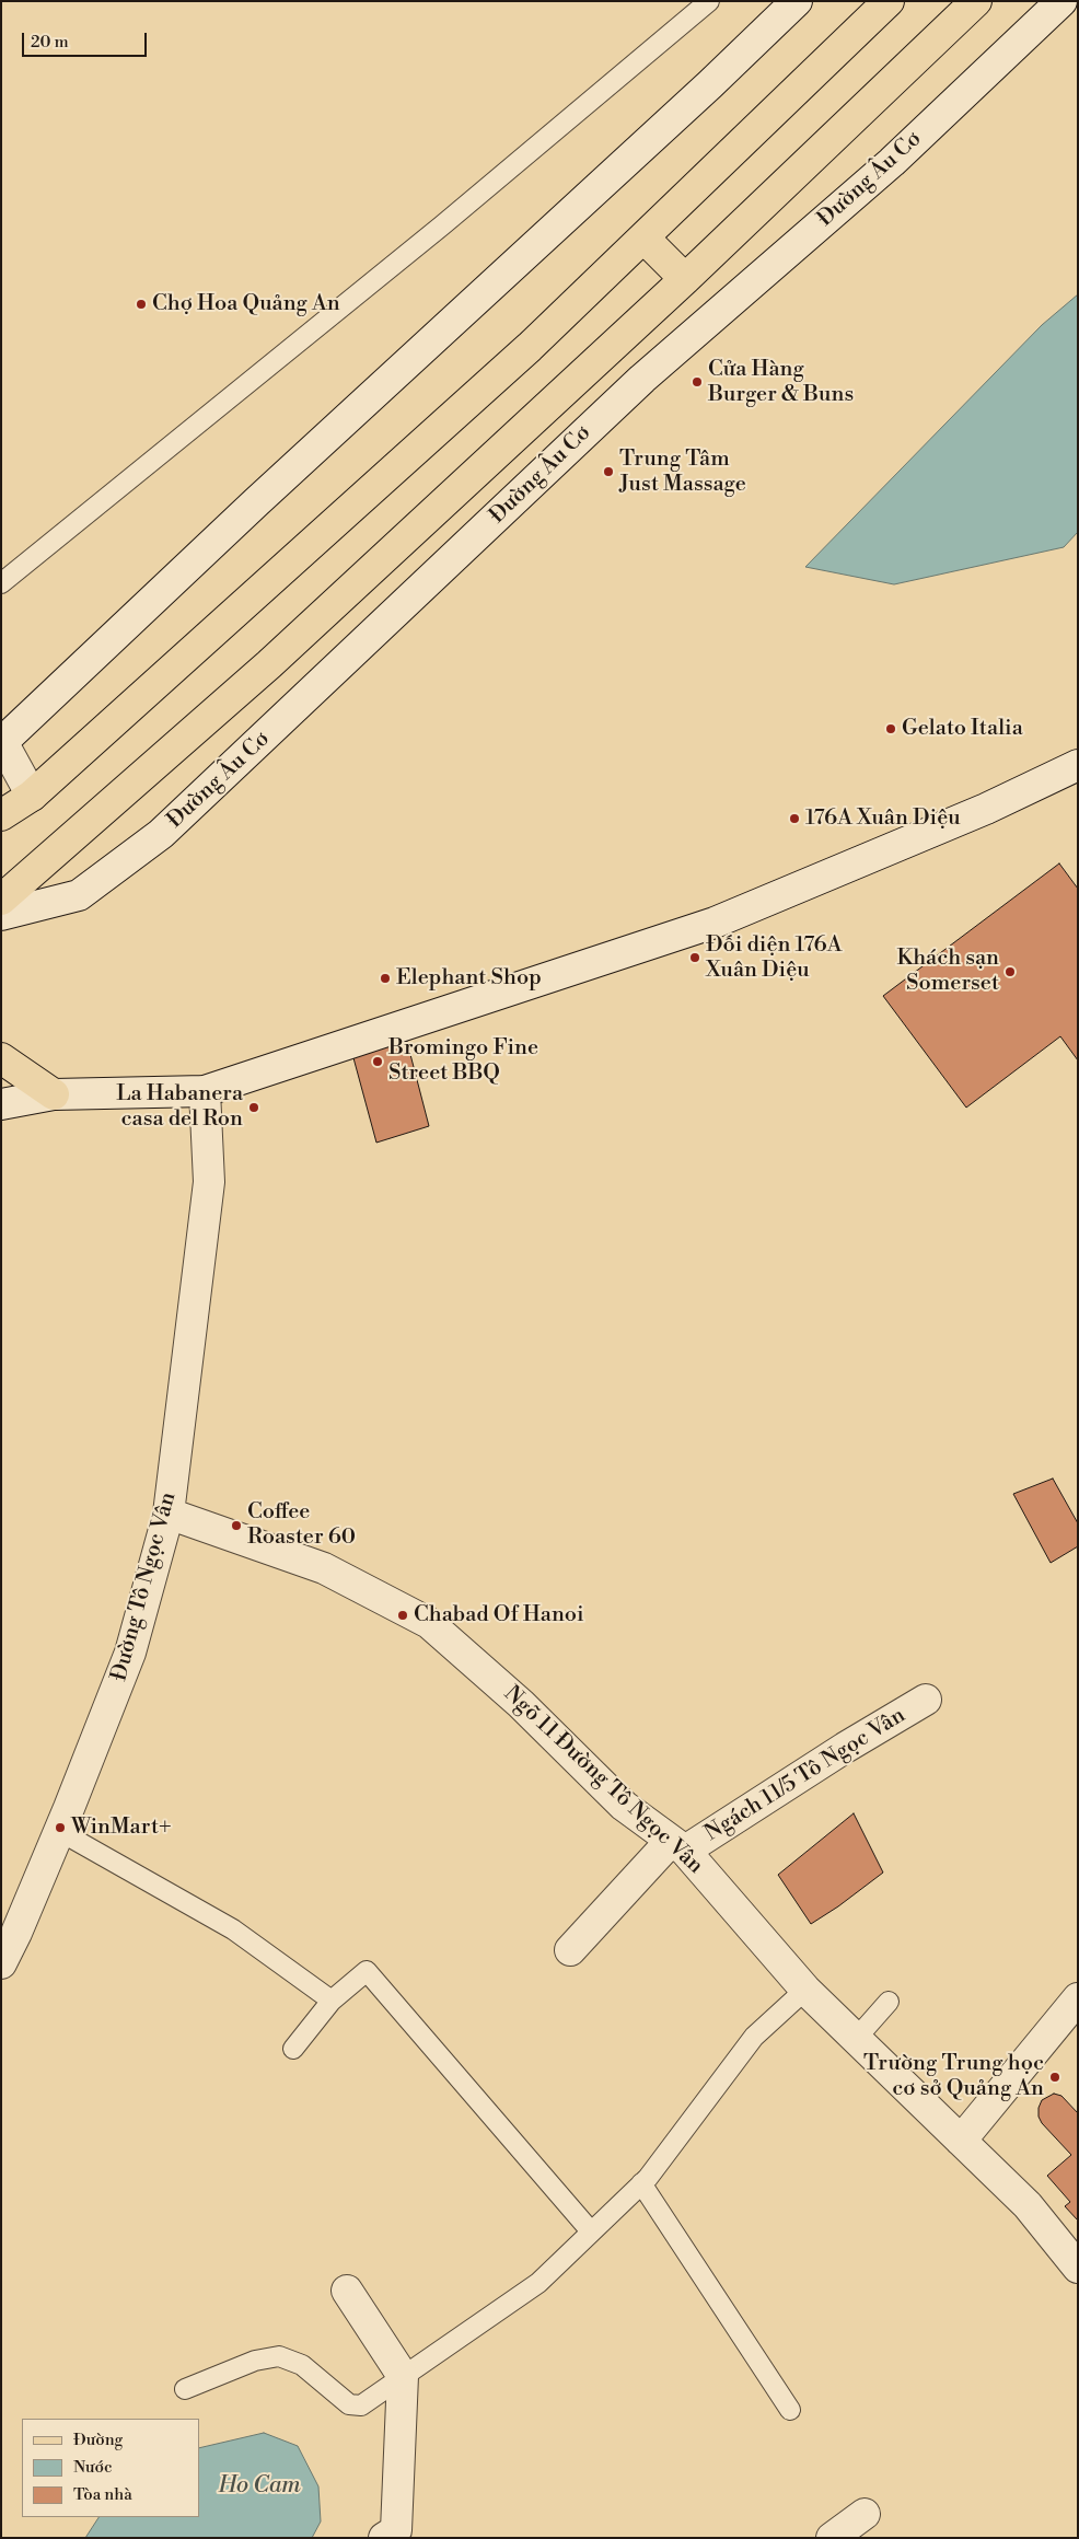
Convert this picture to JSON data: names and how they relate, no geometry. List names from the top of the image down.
{
  "streets": {
    "main road": ["Đường Âu Cơ"],
    "street": ["Đường Tô Ngọc Vân", "Ngách 11/5 Tô Ngọc Vân", "Ngõ 11 Đường Tô Ngọc Vân"]
  },
  "crossings": [
    ["Đường Tô Ngọc Vân", "Ngõ 11 Đường Tô Ngọc Vân"],
    ["Ngách 11/5 Tô Ngọc Vân", "Ngõ 11 Đường Tô Ngọc Vân"]
  ],
  "water": ["Ho Cam"],
  "places": [
    "Chợ Hoa Quảng An",
    "Cửa Hàng Burger & Buns",
    "Trung Tâm Just Massage",
    "Gelato Italia",
    "176A Xuân Diệu",
    "Đối diện 176A Xuân Diệu",
    "Khách sạn Somerset",
    "Elephant Shop",
    "Bromingo Fine Street BBQ",
    "La Habanera casa del Ron",
    "Coffee Roaster 60",
    "Chabad Of Hanoi",
    "WinMart+",
    "Trường Trung học cơ sở Quảng An"
  ],
  "legend": ["Đường", "Nước", "Tòa nhà"],
  "scale_bar": "20 m"
}
